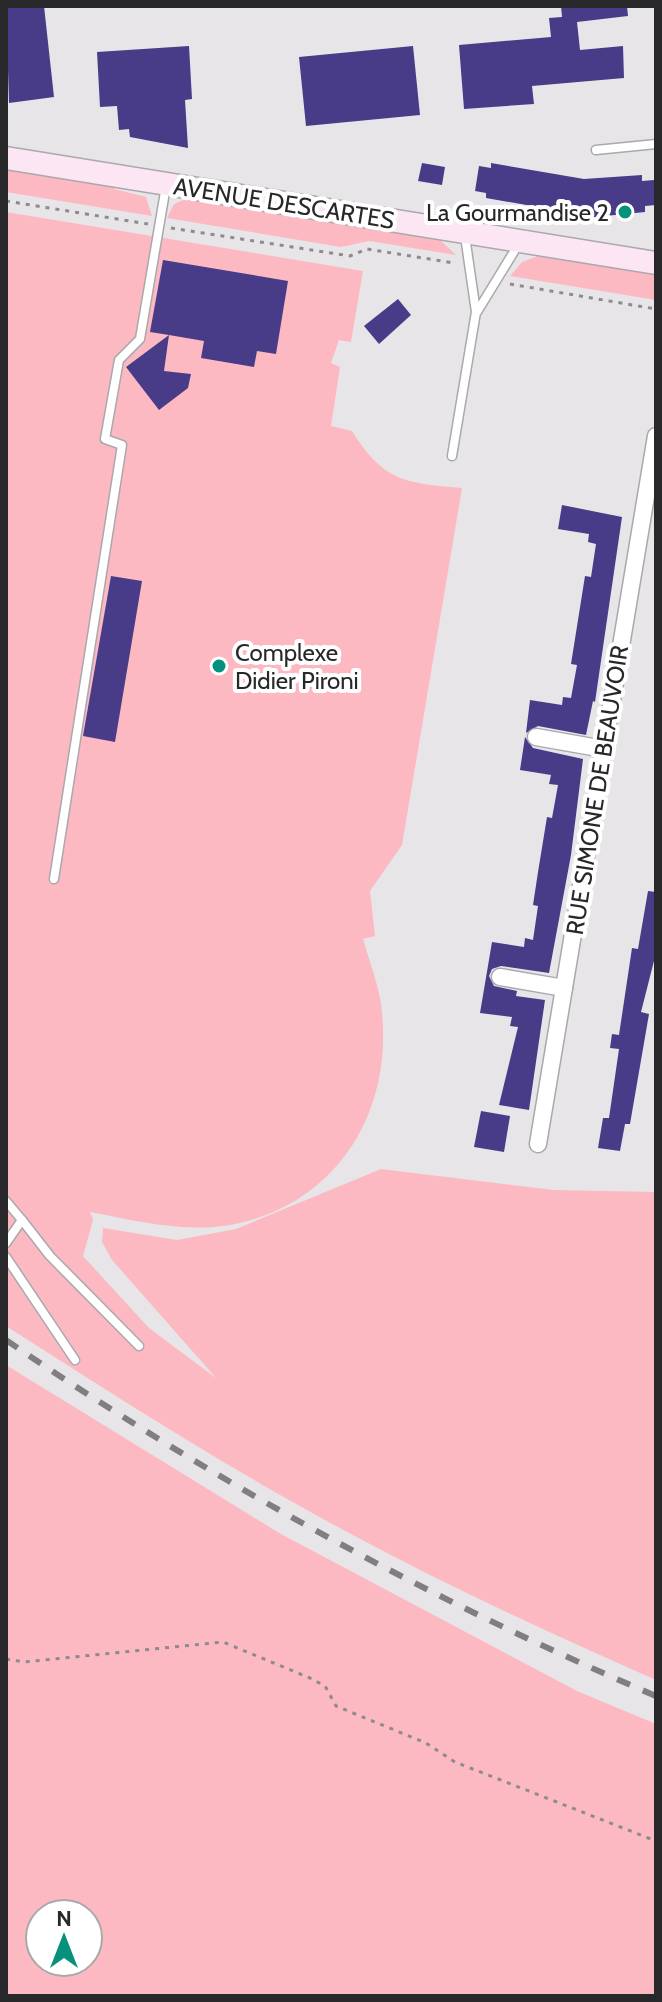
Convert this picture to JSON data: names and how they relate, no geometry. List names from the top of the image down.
{
  "streets": {
    "main road": ["AVENUE DESCARTES"],
    "street": ["RUE SIMONE DE BEAUVOIR"]
  },
  "places": ["La Gourmandise 2", "Complexe Didier Pironi"],
  "north": "top"
}
